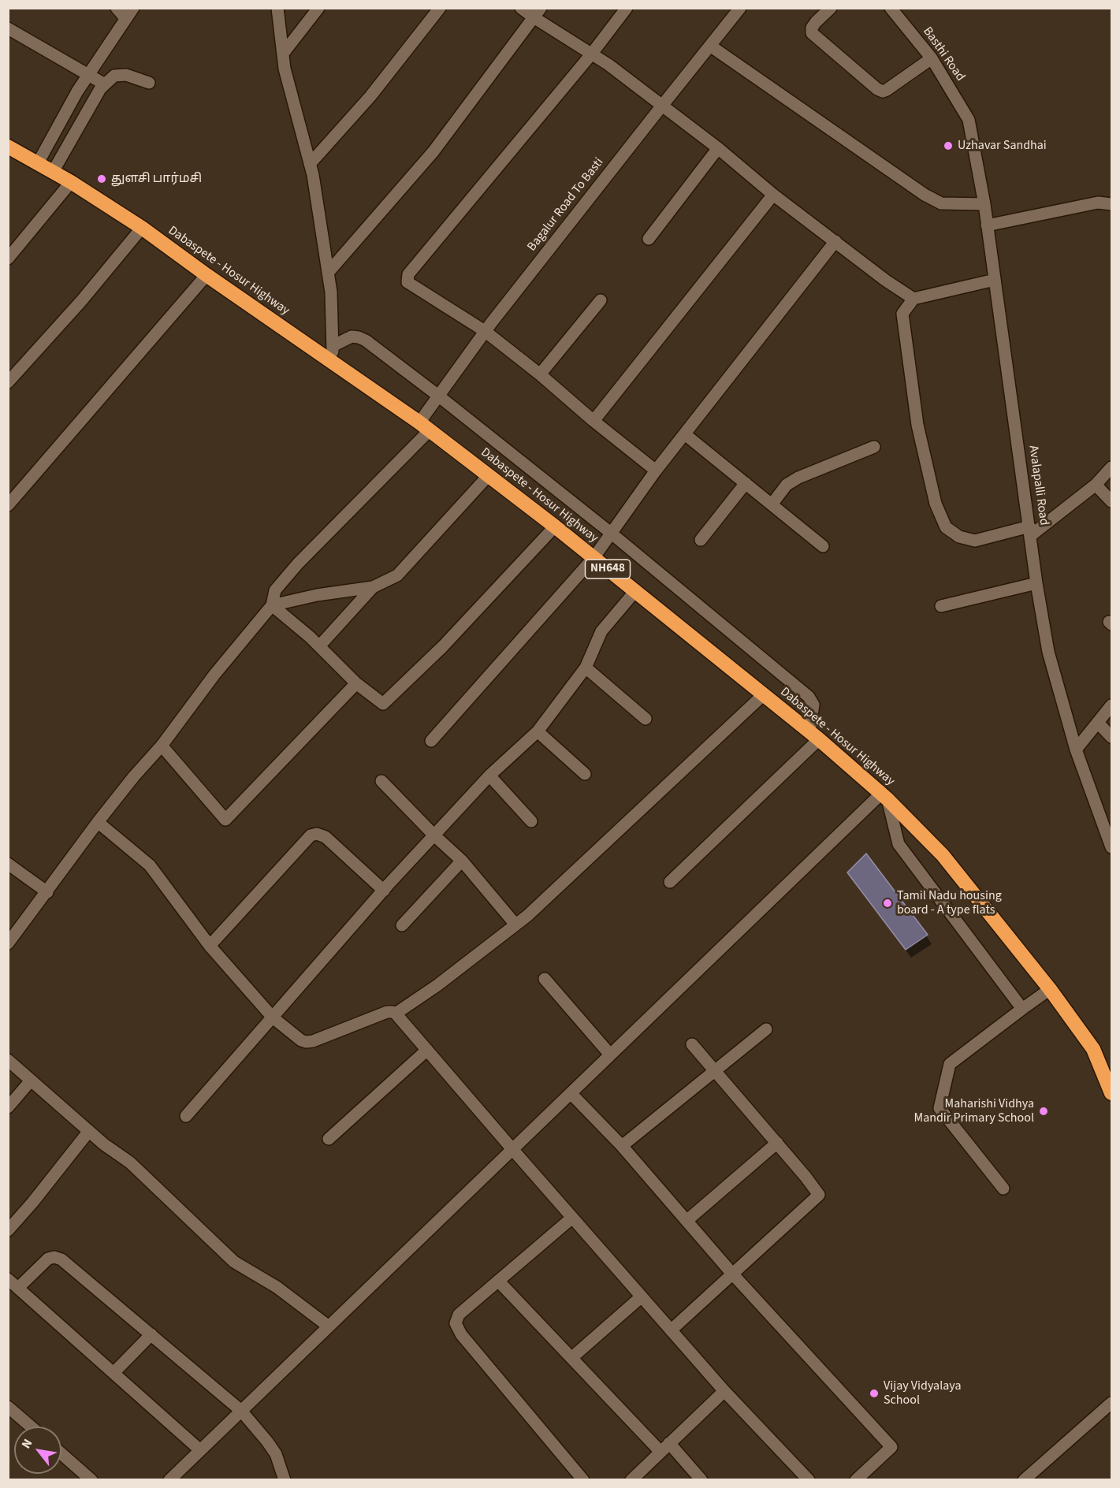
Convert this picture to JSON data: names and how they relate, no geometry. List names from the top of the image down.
{
  "streets": {
    "highway": ["Dabaspete - Hosur Highway", "NH648"],
    "street": ["Basthi Road", "Bagalur Road To Basti", "Avalapalli Road"]
  },
  "crossings": [
    ["Basthi Road", "Avalapalli Road"],
    ["Bagalur Road To Basti", "Dabaspete - Hosur Highway"]
  ],
  "places": [
    "Uzhavar Sandhai",
    "துளசி பார்மசி",
    "Tamil Nadu housing board - A type flats",
    "Maharishi Vidhya Mandir Primary School",
    "Vijay Vidyalaya School"
  ],
  "north": "top left"
}
